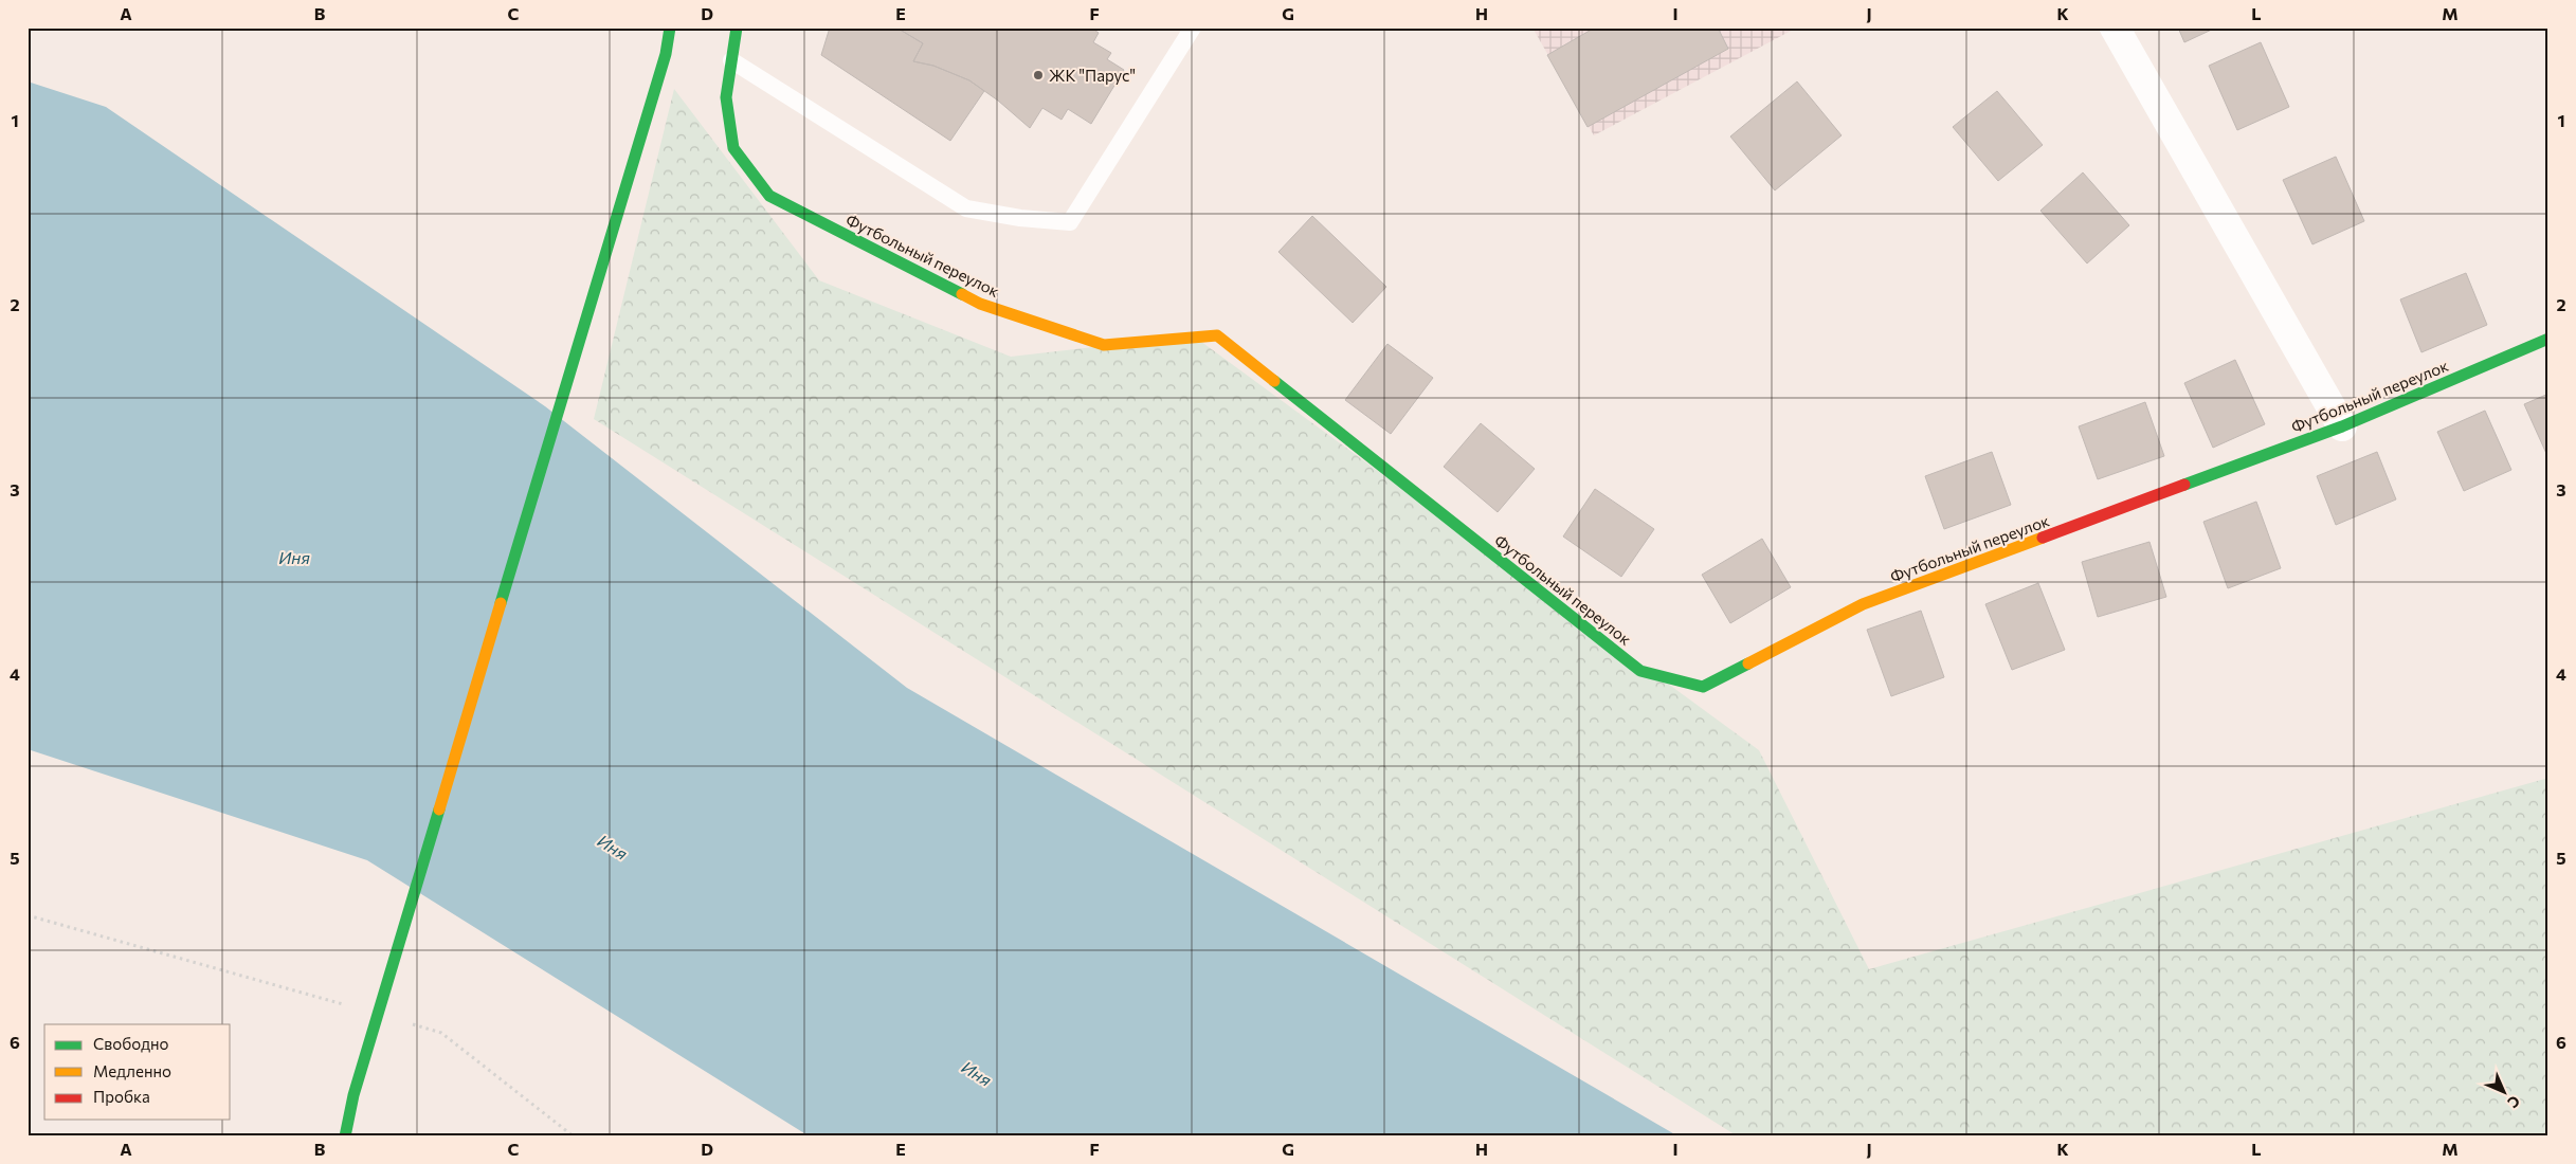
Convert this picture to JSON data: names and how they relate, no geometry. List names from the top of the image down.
{
  "streets": {
    "street": ["Футбольный переулок"]
  },
  "water": ["Иня"],
  "places": ["ЖК \"Парус\""],
  "legend": ["Свободно", "Медленно", "Пробка"],
  "north": "bottom right",
  "grid": {
    "columns": [
      "A",
      "B",
      "C",
      "D",
      "E",
      "F",
      "G",
      "H",
      "I",
      "J",
      "K",
      "L",
      "M"
    ],
    "rows": [
      "1",
      "2",
      "3",
      "4",
      "5",
      "6"
    ]
  }
}
